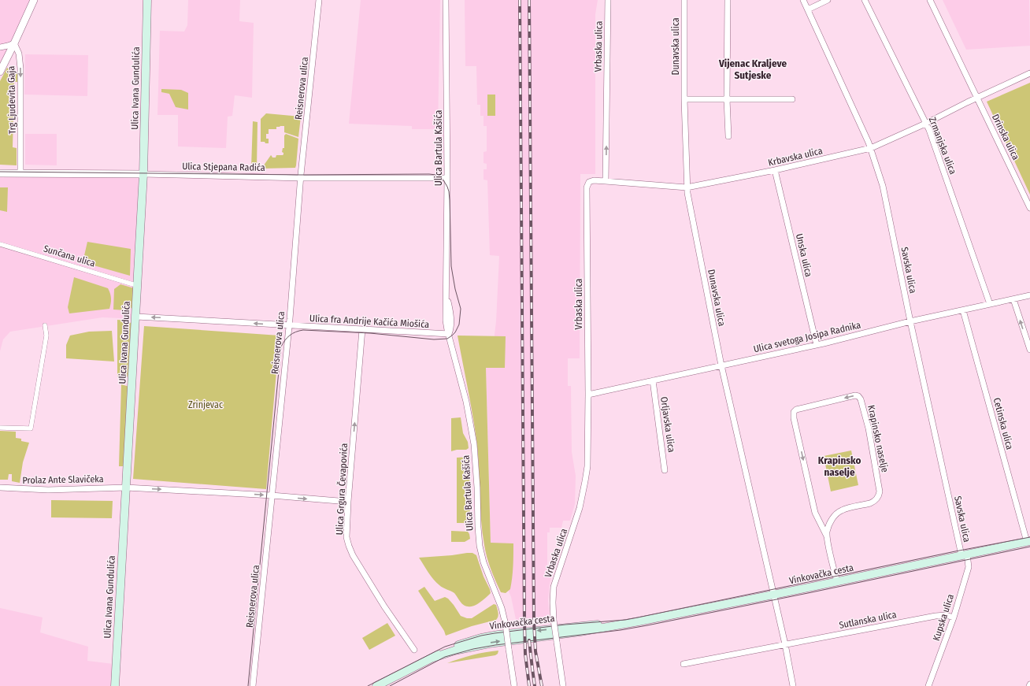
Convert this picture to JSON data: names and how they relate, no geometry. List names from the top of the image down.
{
  "streets": {
    "main road": ["Ulica Ivana Gundulića", "Vinkovačka cesta"],
    "street": [
      "Vrbaska ulica",
      "Dunavska ulica",
      "Reisnerova ulica",
      "Trg Ljudevita Gaja",
      "Drinska ulica",
      "Zrmanjska ulica",
      "Ulica Bartula Kašića",
      "Krbavska ulica",
      "Ulica Stjepana Radića",
      "Unska ulica",
      "Sunčana ulica",
      "Savska ulica",
      "Ulica fra Andrije Kačića Miošića",
      "Ulica svetoga Josipa Radnika",
      "Cetinska ulica",
      "Orljavska ulica",
      "Krapinsko naselje",
      "Prolaz Ante Slavičeka",
      "Ulica Grgura Čevapovića",
      "Kupska ulica",
      "Sutlanska ulica"
    ]
  },
  "crossings": [
    ["Vrbaska ulica", "Krbavska ulica"],
    ["Vrbaska ulica", "Ulica svetoga Josipa Radnika"],
    ["Dunavska ulica", "Krbavska ulica"],
    ["Dunavska ulica", "Ulica svetoga Josipa Radnika"],
    ["Dunavska ulica", "Vinkovačka cesta"],
    ["Ulica Ivana Gundulića", "Ulica Stjepana Radića"],
    ["Ulica Ivana Gundulića", "Prolaz Ante Slavičeka"],
    ["Reisnerova ulica", "Ulica Stjepana Radića"],
    ["Reisnerova ulica", "Ulica fra Andrije Kačića Miošića"],
    ["Trg Ljudevita Gaja", "Ulica Stjepana Radića"],
    ["Drinska ulica", "Krbavska ulica"],
    ["Zrmanjska ulica", "Krbavska ulica"],
    ["Zrmanjska ulica", "Ulica svetoga Josipa Radnika"],
    ["Ulica Bartula Kašića", "Ulica Stjepana Radića"],
    ["Ulica Bartula Kašića", "Ulica fra Andrije Kačića Miošića"],
    ["Krbavska ulica", "Unska ulica"],
    ["Krbavska ulica", "Savska ulica"],
    ["Unska ulica", "Ulica svetoga Josipa Radnika"],
    ["Savska ulica", "Ulica svetoga Josipa Radnika"],
    ["Savska ulica", "Vinkovačka cesta"],
    ["Savska ulica", "Kupska ulica"],
    ["Ulica fra Andrije Kačića Miošića", "Ulica Grgura Čevapovića"],
    ["Ulica svetoga Josipa Radnika", "Cetinska ulica"],
    ["Ulica svetoga Josipa Radnika", "Orljavska ulica"],
    ["Cetinska ulica", "Vinkovačka cesta"],
    ["Krapinsko naselje", "Vinkovačka cesta"],
    ["Vinkovačka cesta", "Kupska ulica"],
    ["Kupska ulica", "Sutlanska ulica"]
  ],
  "one_way": ["Trg Ljudevita Gaja", "Ulica Grgura Čevapovića"],
  "districts": ["Vijenac Kraljeve Sutjeske", "Krapinsko naselje"],
  "parks": ["Zrinjevac"]
}
